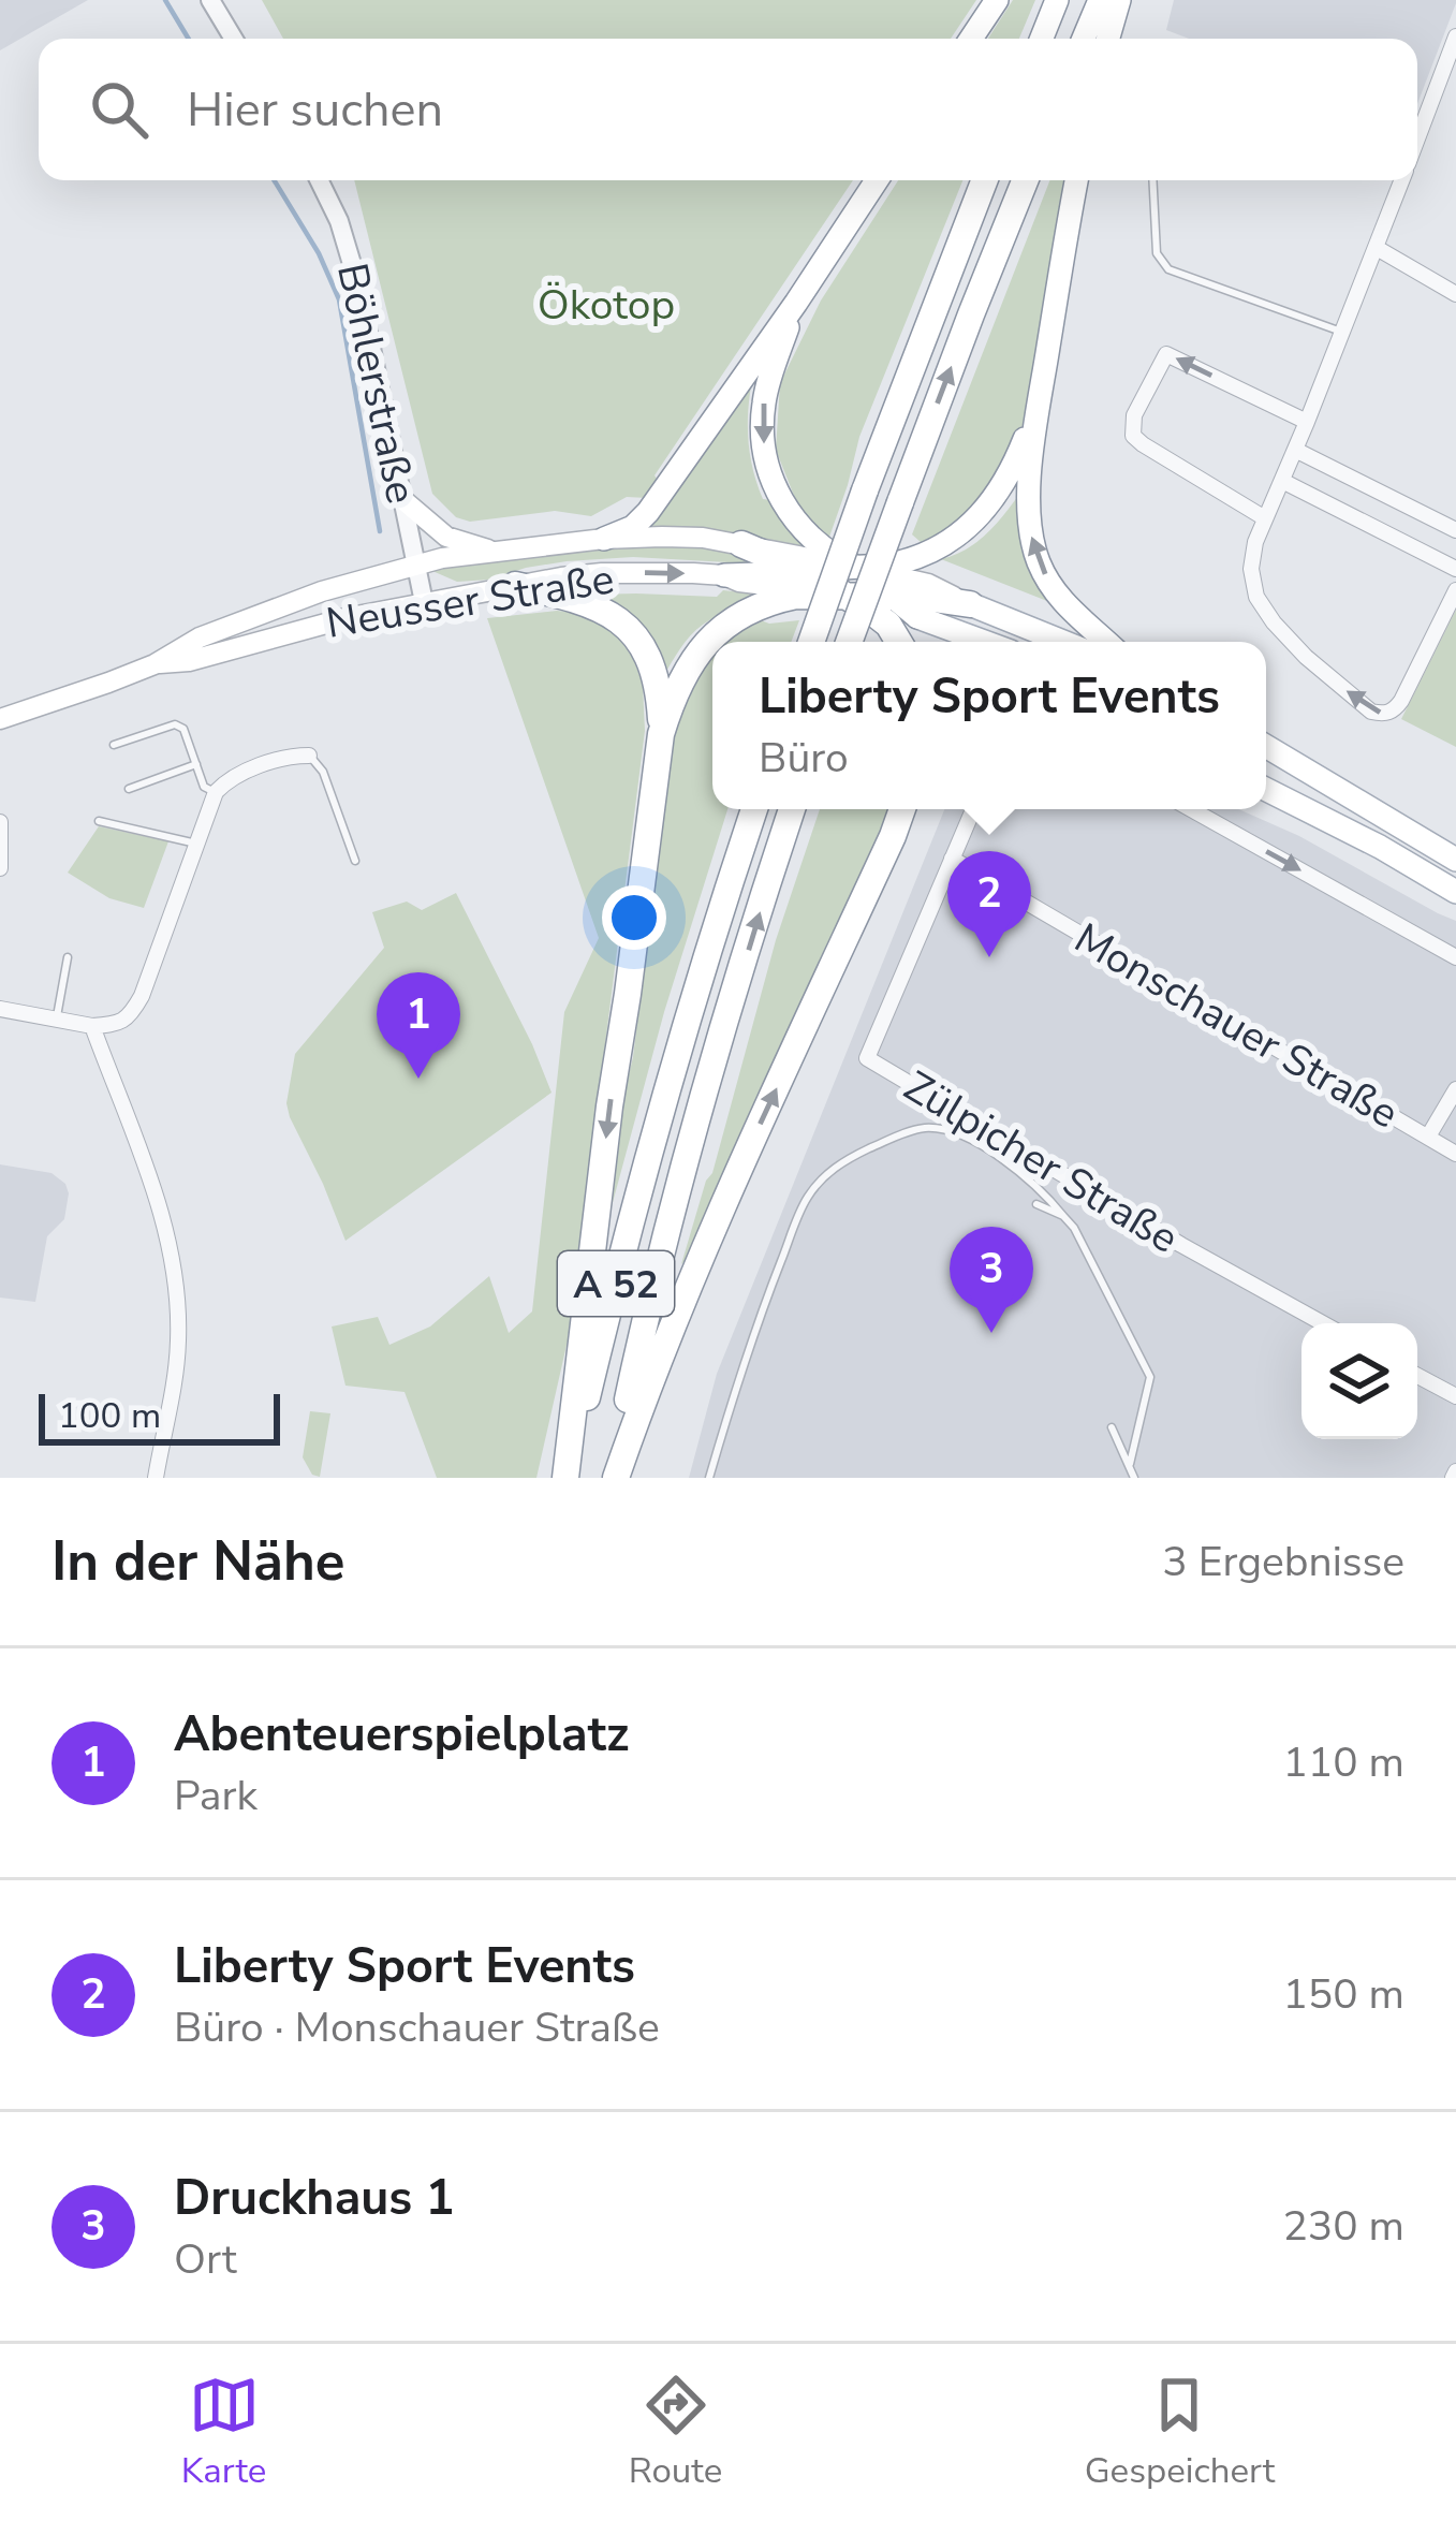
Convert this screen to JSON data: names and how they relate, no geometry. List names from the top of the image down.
{
  "streets": {
    "highway": ["A 52"],
    "main road": ["Neusser Straße"],
    "street": ["Böhlerstraße", "Monschauer Straße", "Zülpicher Straße"]
  },
  "crossings": [
    ["Böhlerstraße", "Neusser Straße"],
    ["Monschauer Straße", "Zülpicher Straße"]
  ],
  "parks": ["Ökotop"],
  "scale_bar": "100 m",
  "page": {
    "search": "Hier suchen",
    "popup": ["Liberty Sport Events", "Büro"],
    "pins": ["2", "1", "3"],
    "scale": "100 m",
    "heading": ["In der Nähe", "3 Ergebnisse"],
    "list": [
      {
        "mark": "1",
        "name": "Abenteuerspielplatz",
        "note": "Park",
        "value": "110 m"
      },
      {
        "mark": "2",
        "name": "Liberty Sport Events",
        "note": "Büro · Monschauer Straße",
        "value": "150 m"
      },
      {
        "mark": "3",
        "name": "Druckhaus 1",
        "note": "Ort",
        "value": "230 m"
      }
    ],
    "nav": ["Karte", "Route", "Gespeichert"]
  }
}
